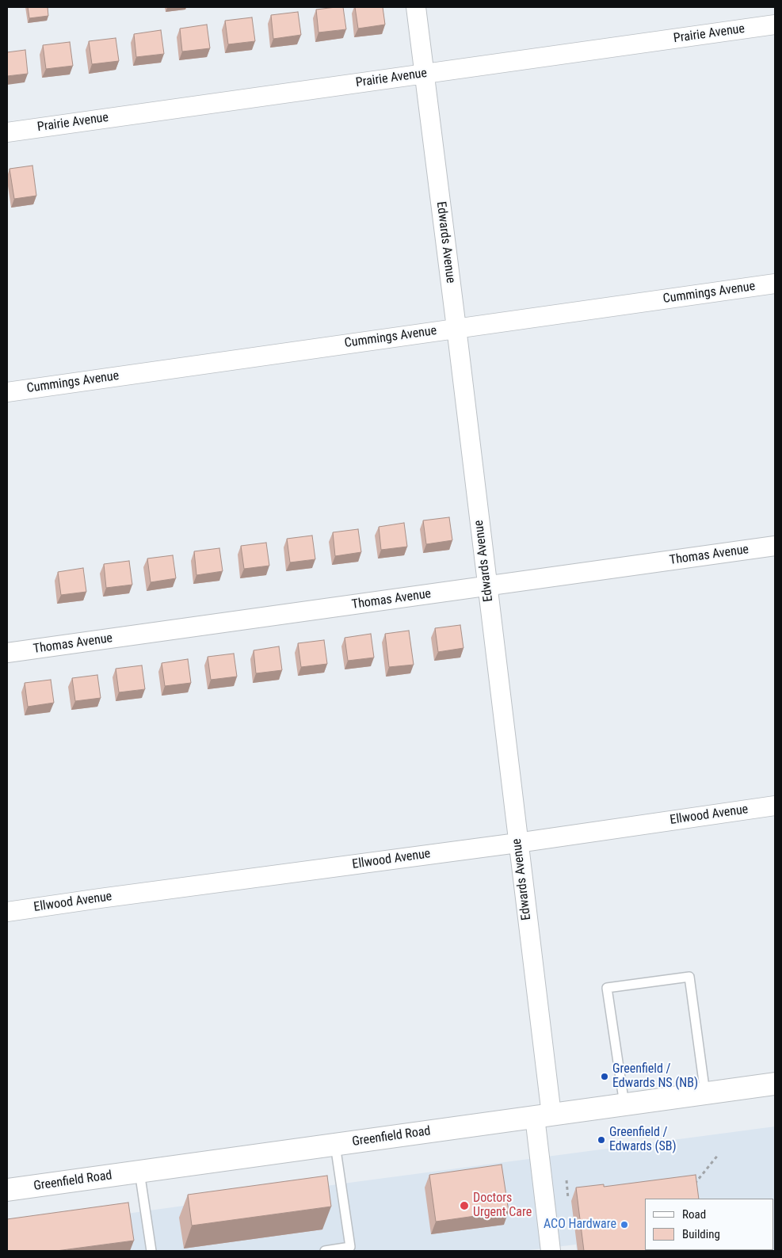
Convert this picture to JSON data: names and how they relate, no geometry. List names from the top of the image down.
{
  "streets": {
    "main road": ["Greenfield Road"],
    "street": [
      "Prairie Avenue",
      "Edwards Avenue",
      "Cummings Avenue",
      "Thomas Avenue",
      "Ellwood Avenue"
    ]
  },
  "crossings": [
    ["Prairie Avenue", "Edwards Avenue"],
    ["Edwards Avenue", "Cummings Avenue"],
    ["Edwards Avenue", "Thomas Avenue"],
    ["Edwards Avenue", "Ellwood Avenue"],
    ["Edwards Avenue", "Greenfield Road"]
  ],
  "places": [
    "Greenfield / Edwards NS (NB)",
    "Greenfield / Edwards (SB)",
    "Doctors Urgent Care",
    "ACO Hardware"
  ],
  "legend": ["Road", "Building"]
}
